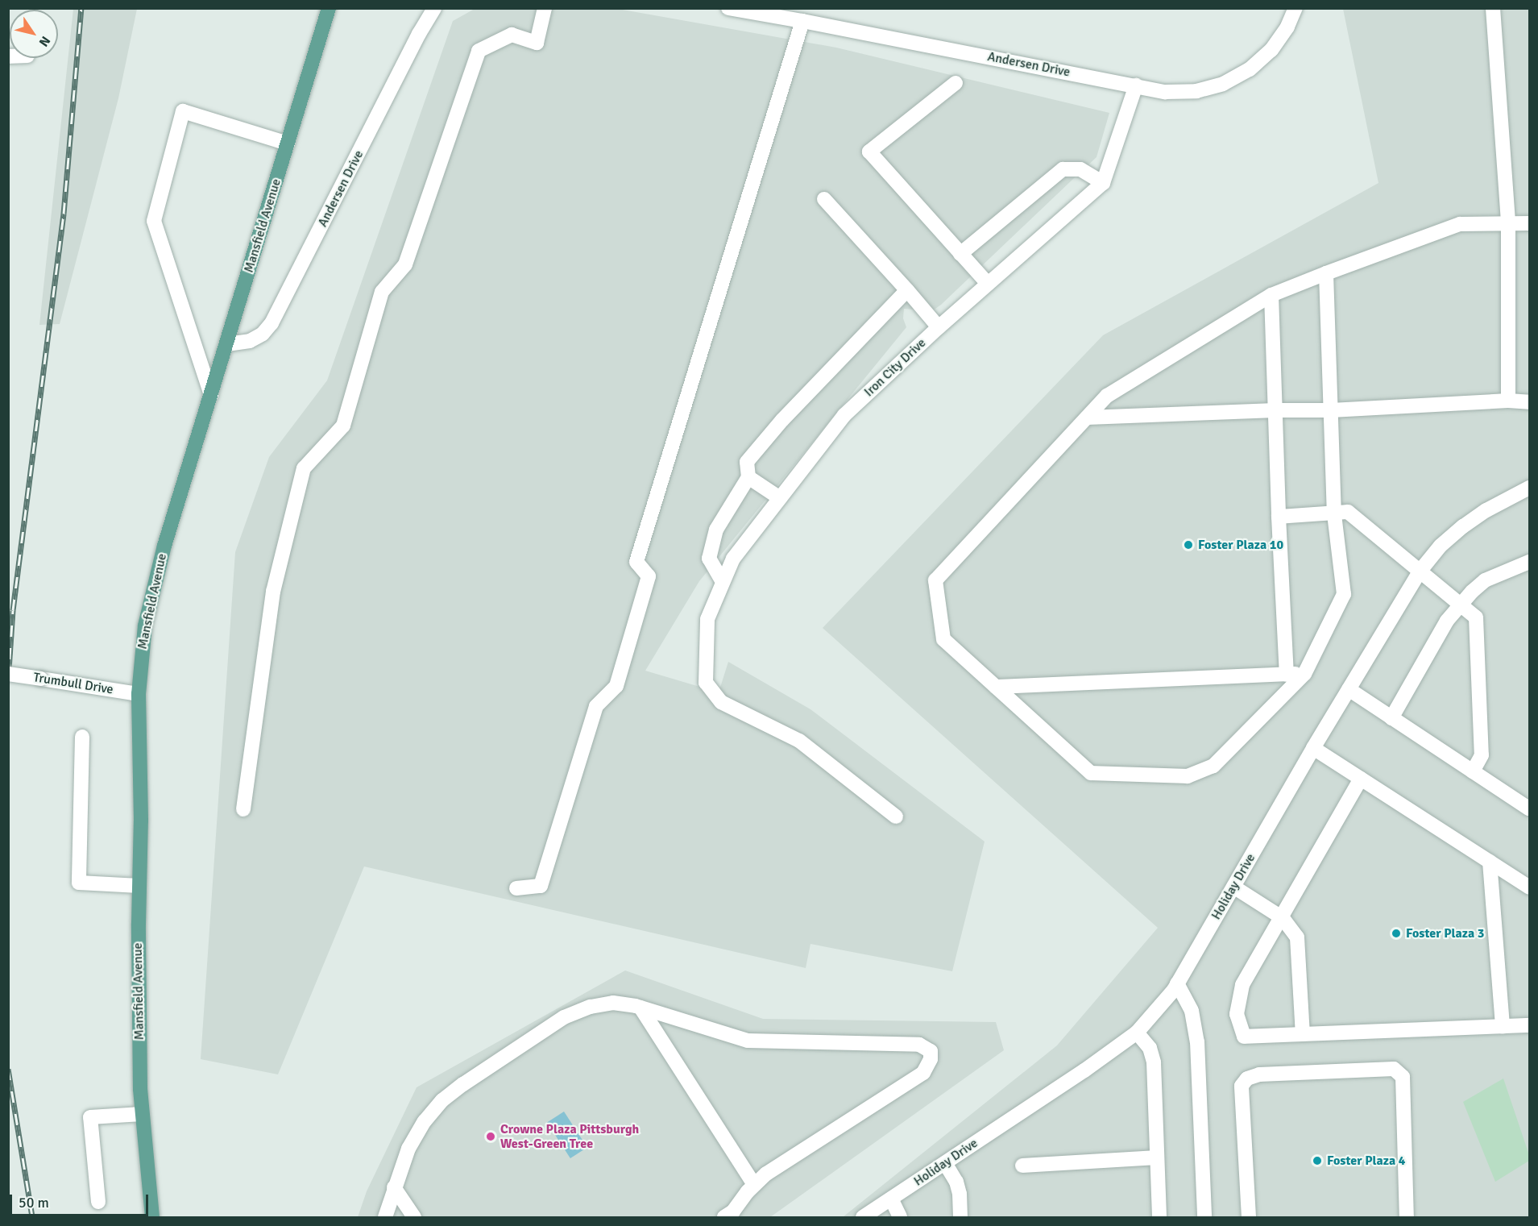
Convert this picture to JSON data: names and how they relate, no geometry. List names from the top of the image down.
{
  "streets": {
    "main road": ["Mansfield Avenue"],
    "street": [
      "Andersen Drive",
      "Iron City Drive",
      "Trumbull Drive",
      "Holiday Drive"
    ]
  },
  "crossings": [
    ["Andersen Drive", "Mansfield Avenue"],
    ["Andersen Drive", "Iron City Drive"],
    ["Mansfield Avenue", "Trumbull Drive"]
  ],
  "places": [
    "Foster Plaza 10",
    "Foster Plaza 3",
    "Crowne Plaza Pittsburgh West-Green Tree",
    "Foster Plaza 4"
  ],
  "scale_bar": "50 m",
  "north": "bottom right"
}
